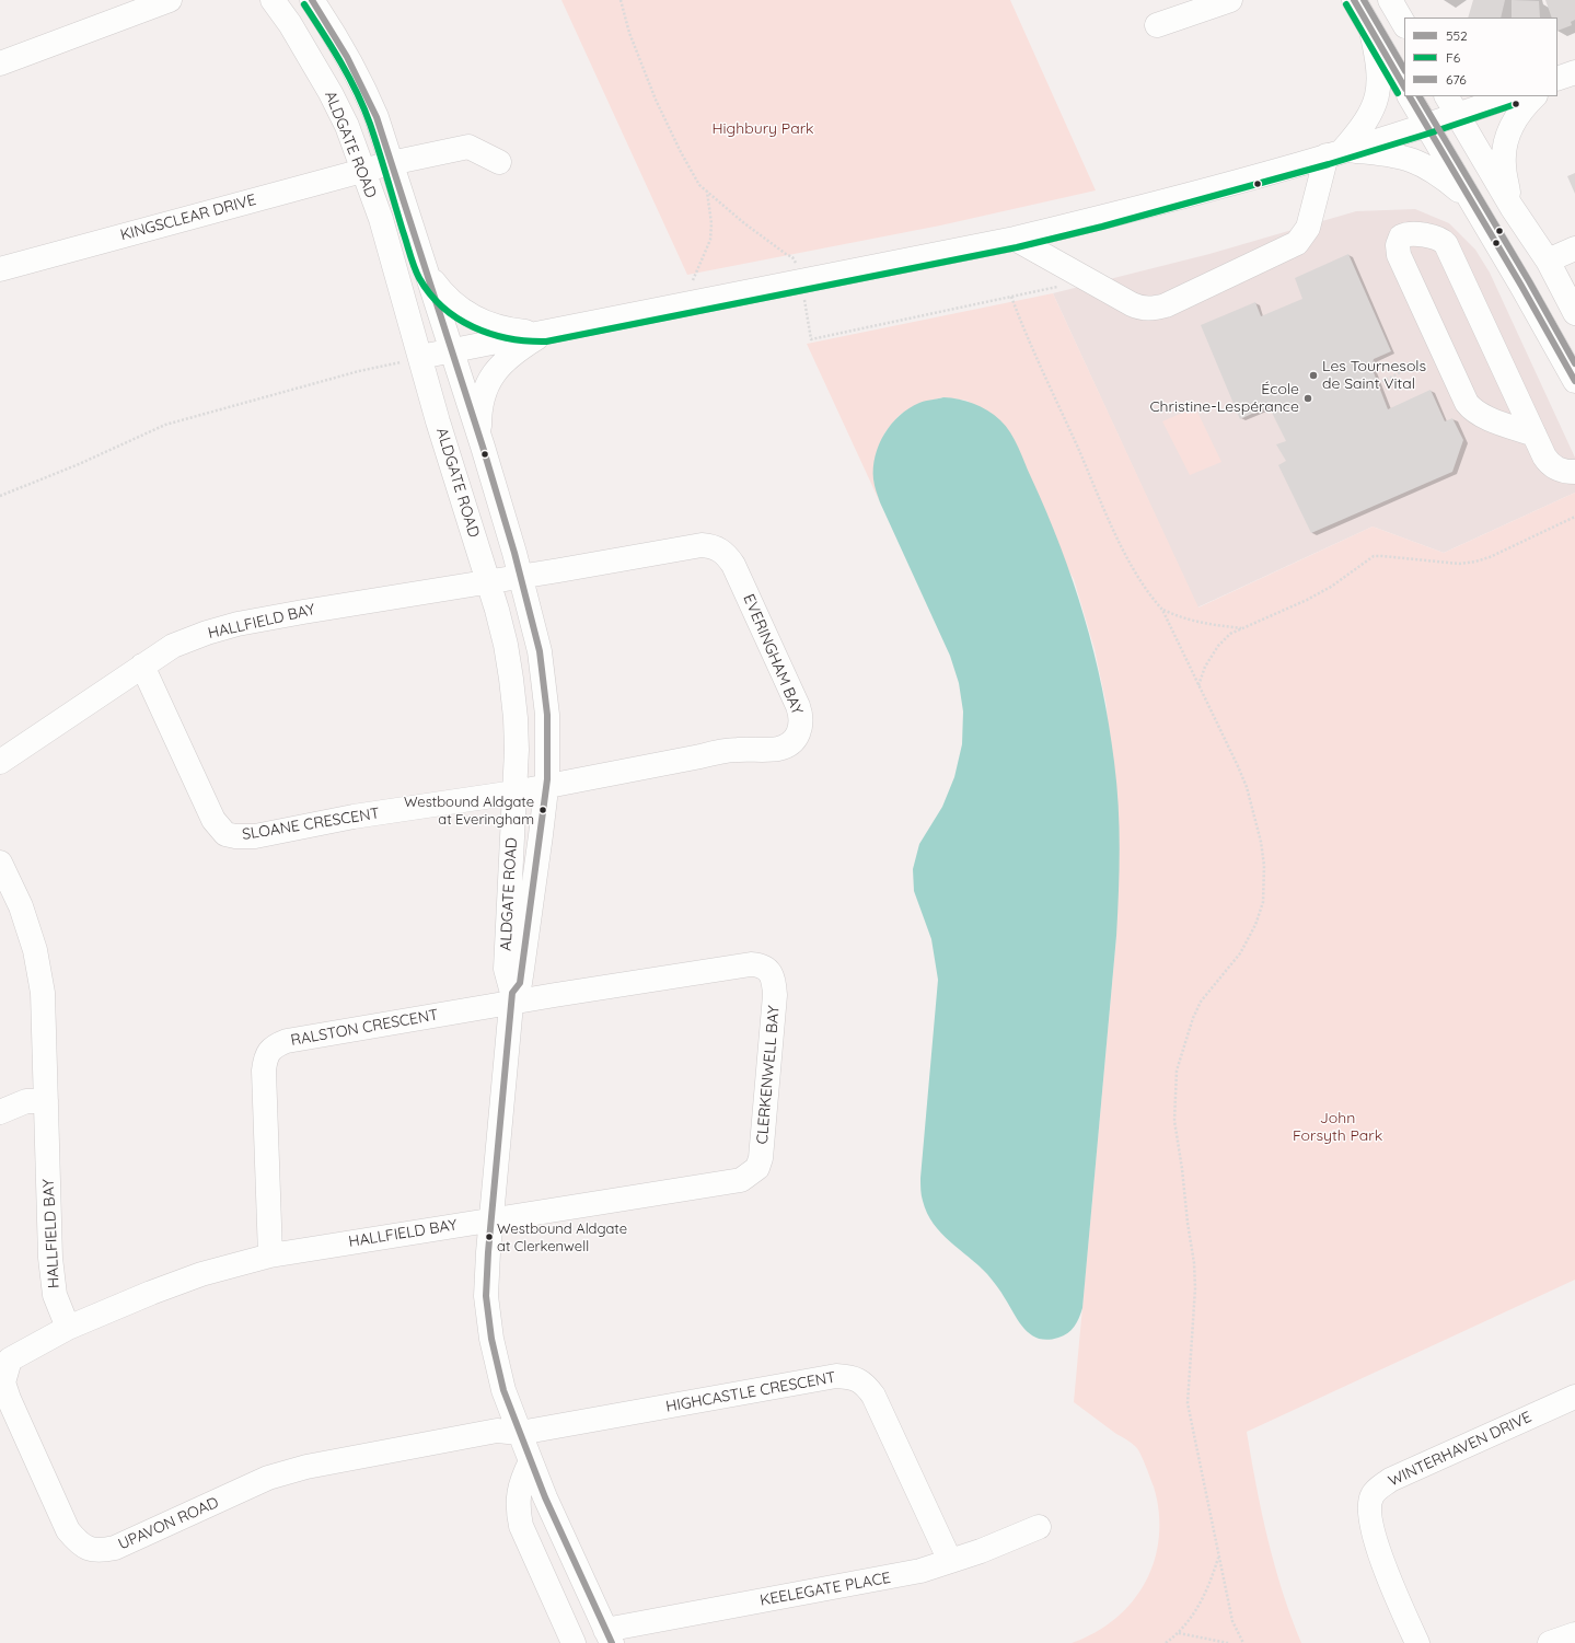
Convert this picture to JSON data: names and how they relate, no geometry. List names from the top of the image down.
{
  "streets": {
    "street": [
      "ALDGATE ROAD",
      "KINGSCLEAR DRIVE",
      "HALLFIELD BAY",
      "EVERINGHAM BAY",
      "SLOANE CRESCENT",
      "RALSTON CRESCENT",
      "CLERKENWELL BAY",
      "HIGHCASTLE CRESCENT",
      "WINTERHAVEN DRIVE",
      "UPAVON ROAD",
      "KEELEGATE PLACE"
    ]
  },
  "crossings": [
    ["ALDGATE ROAD", "KINGSCLEAR DRIVE"],
    ["ALDGATE ROAD", "HALLFIELD BAY"],
    ["ALDGATE ROAD", "EVERINGHAM BAY"],
    ["ALDGATE ROAD", "SLOANE CRESCENT"],
    ["ALDGATE ROAD", "RALSTON CRESCENT"],
    ["ALDGATE ROAD", "CLERKENWELL BAY"],
    ["ALDGATE ROAD", "HIGHCASTLE CRESCENT"],
    ["ALDGATE ROAD", "UPAVON ROAD"],
    ["ALDGATE ROAD", "KEELEGATE PLACE"],
    ["HALLFIELD BAY", "EVERINGHAM BAY"],
    ["HALLFIELD BAY", "SLOANE CRESCENT"],
    ["HALLFIELD BAY", "RALSTON CRESCENT"],
    ["HALLFIELD BAY", "CLERKENWELL BAY"],
    ["HALLFIELD BAY", "UPAVON ROAD"],
    ["EVERINGHAM BAY", "SLOANE CRESCENT"],
    ["RALSTON CRESCENT", "CLERKENWELL BAY"],
    ["HIGHCASTLE CRESCENT", "UPAVON ROAD"],
    ["HIGHCASTLE CRESCENT", "KEELEGATE PLACE"]
  ],
  "parks": ["Highbury Park", "John Forsyth Park"],
  "places": [
    "Les Tournesols de Saint Vital",
    "École Christine-Lespérance",
    "Westbound Aldgate at Everingham",
    "Westbound Aldgate at Clerkenwell"
  ],
  "lines": ["transit line 552", "transit line 676", "transit line F6"],
  "legend": ["552", "F6", "676"]
}
